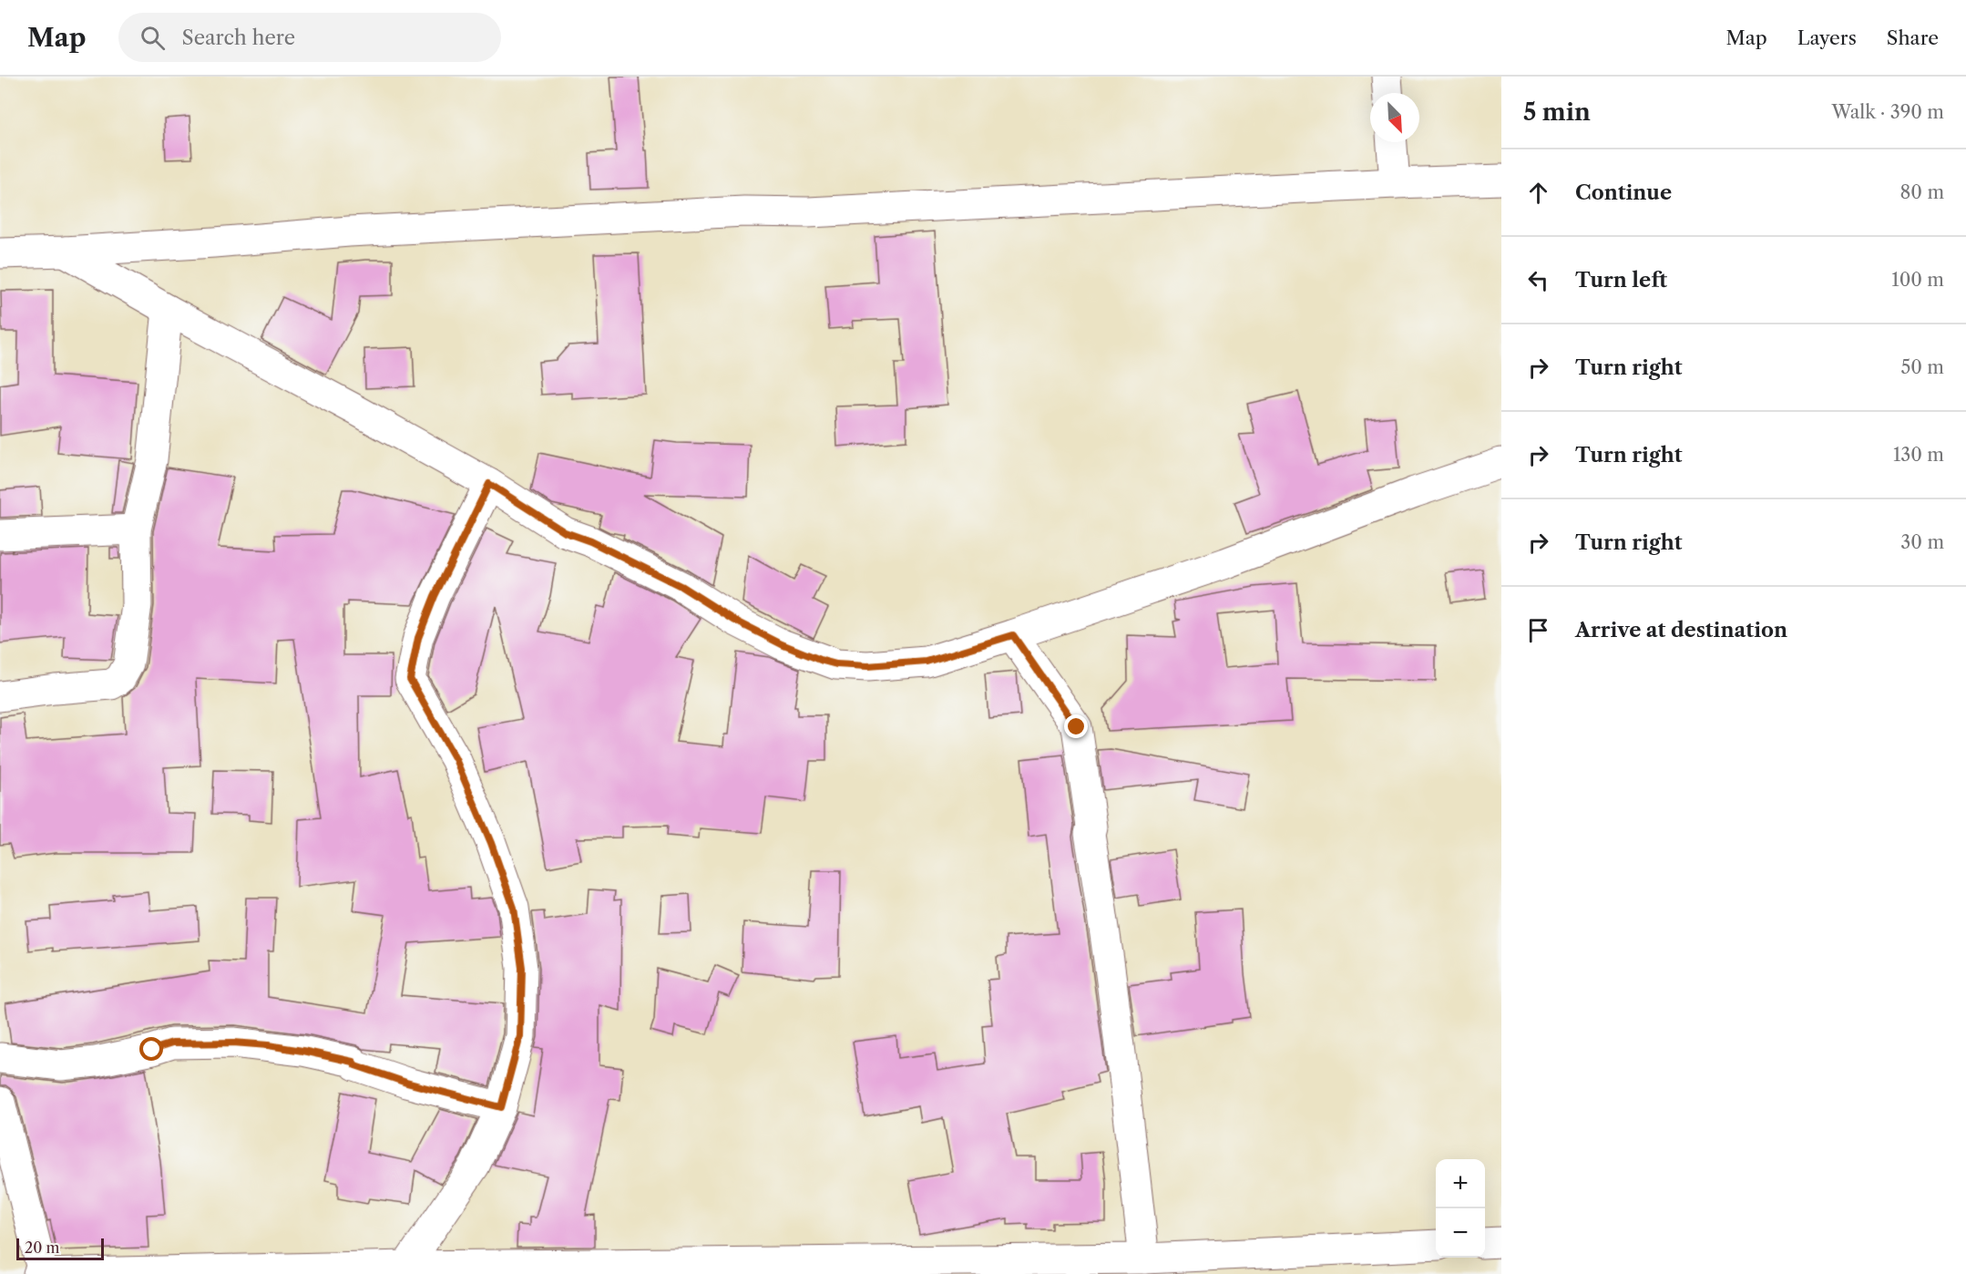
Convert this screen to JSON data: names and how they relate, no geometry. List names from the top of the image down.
{
  "scale_bar": "20 m",
  "north": "bottom right",
  "page": {
    "header": "Map",
    "search": "Search here",
    "nav": ["Map", "Layers", "Share"],
    "heading": ["5 min", "Walk · 390 m"],
    "list": [
      ["Continue", "80 m"],
      ["Turn left", "100 m"],
      ["Turn right", "50 m"],
      ["Turn right", "130 m"],
      ["Turn right", "30 m"],
      "Arrive at destination"
    ],
    "map_buttons": ["+", "−"],
    "scale": "20 m"
  }
}
